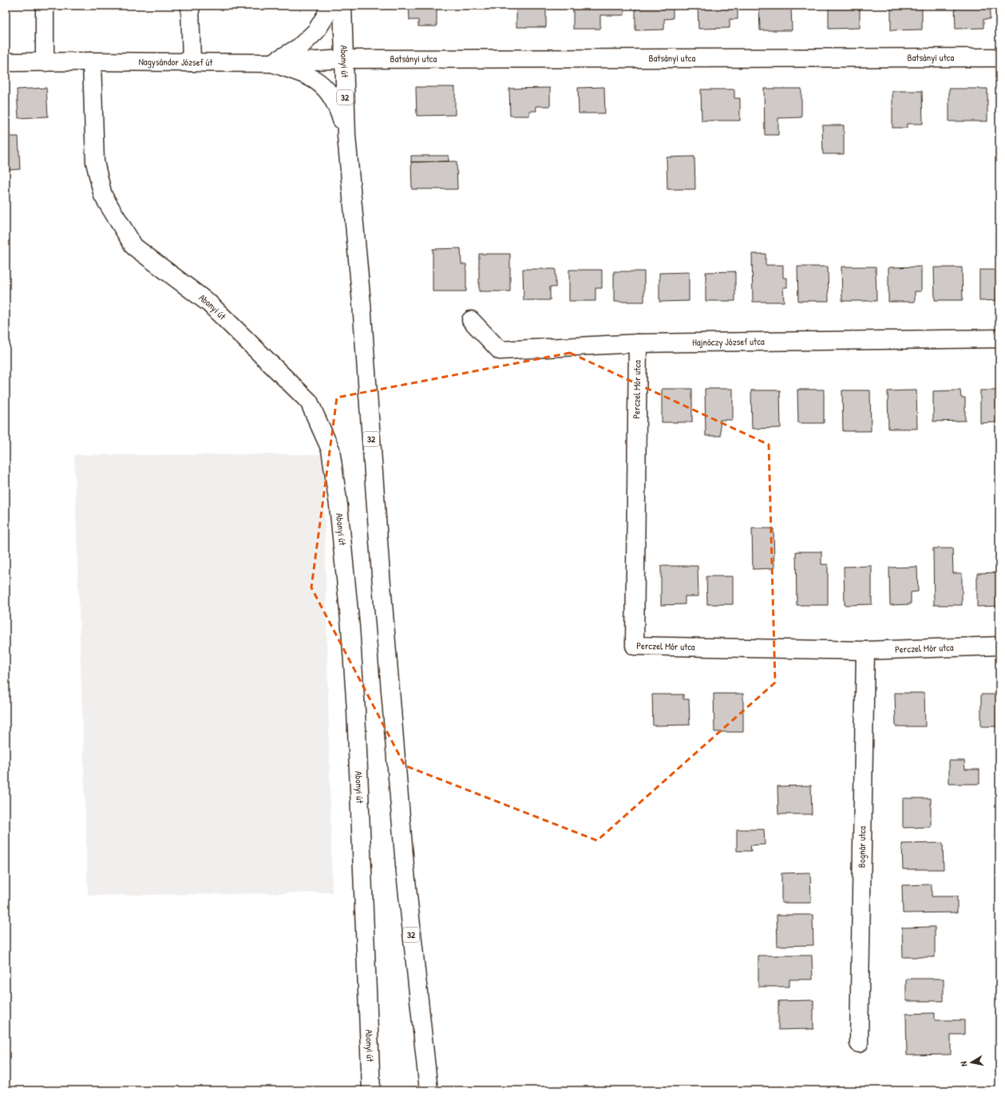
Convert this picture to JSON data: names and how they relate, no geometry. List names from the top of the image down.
{
  "streets": {
    "street": [
      "Batsányi utca",
      "Abonyi út",
      "Nagysándor József út",
      "32",
      "Hajnóczy József utca",
      "Perczel Mór utca",
      "Bognár utca"
    ]
  },
  "crossings": [
    ["Batsányi utca", "Abonyi út"],
    ["Batsányi utca", "Nagysándor József út"],
    ["Abonyi út", "Nagysándor József út"],
    ["Hajnóczy József utca", "Perczel Mór utca"],
    ["Perczel Mór utca", "Bognár utca"]
  ],
  "north": "left"
}
